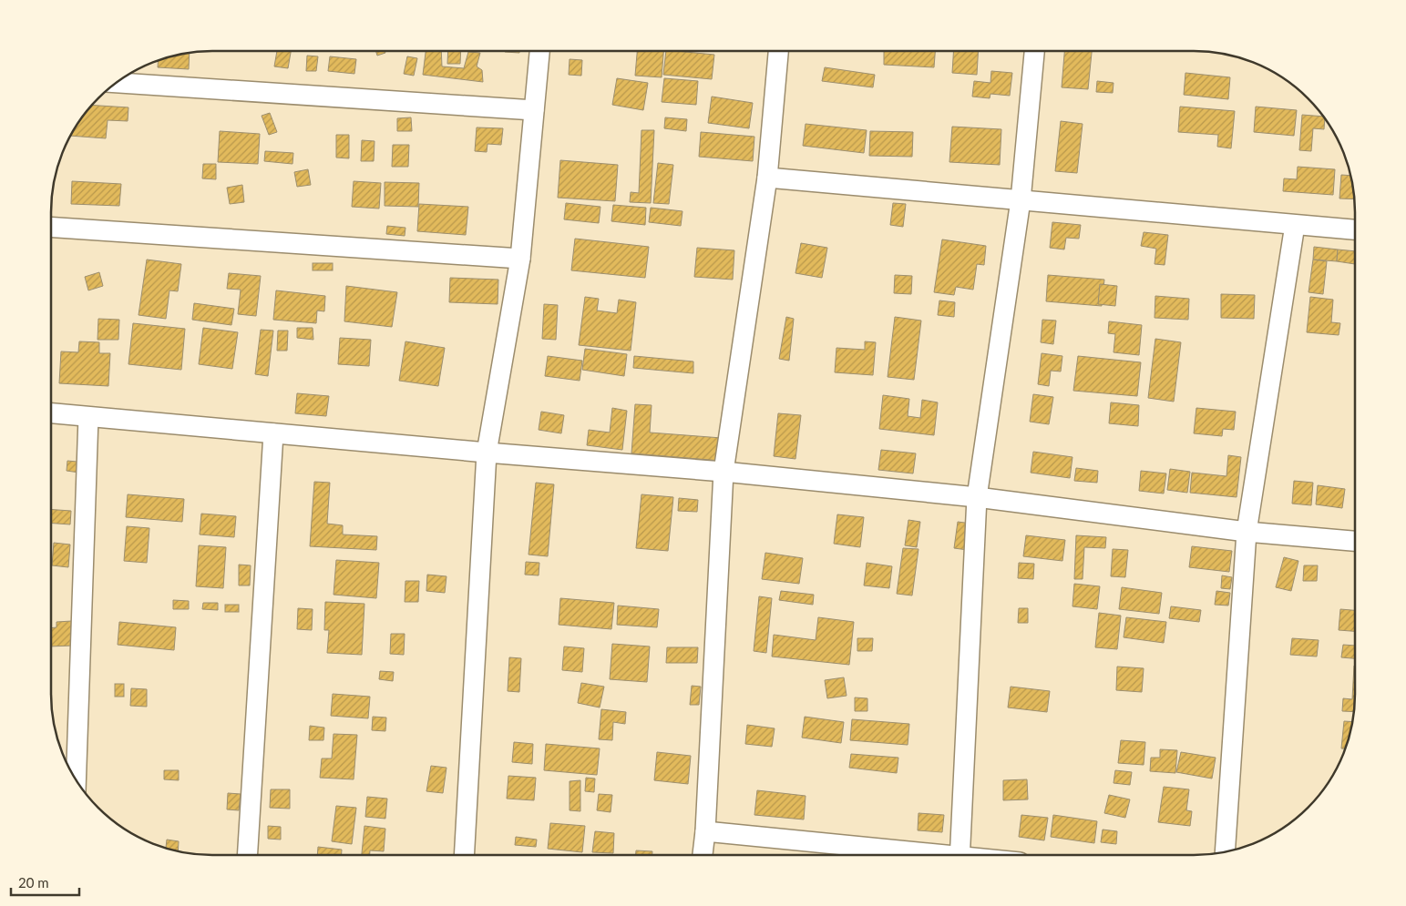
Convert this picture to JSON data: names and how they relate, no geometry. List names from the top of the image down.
{
  "scale_bar": "20 m"
}
